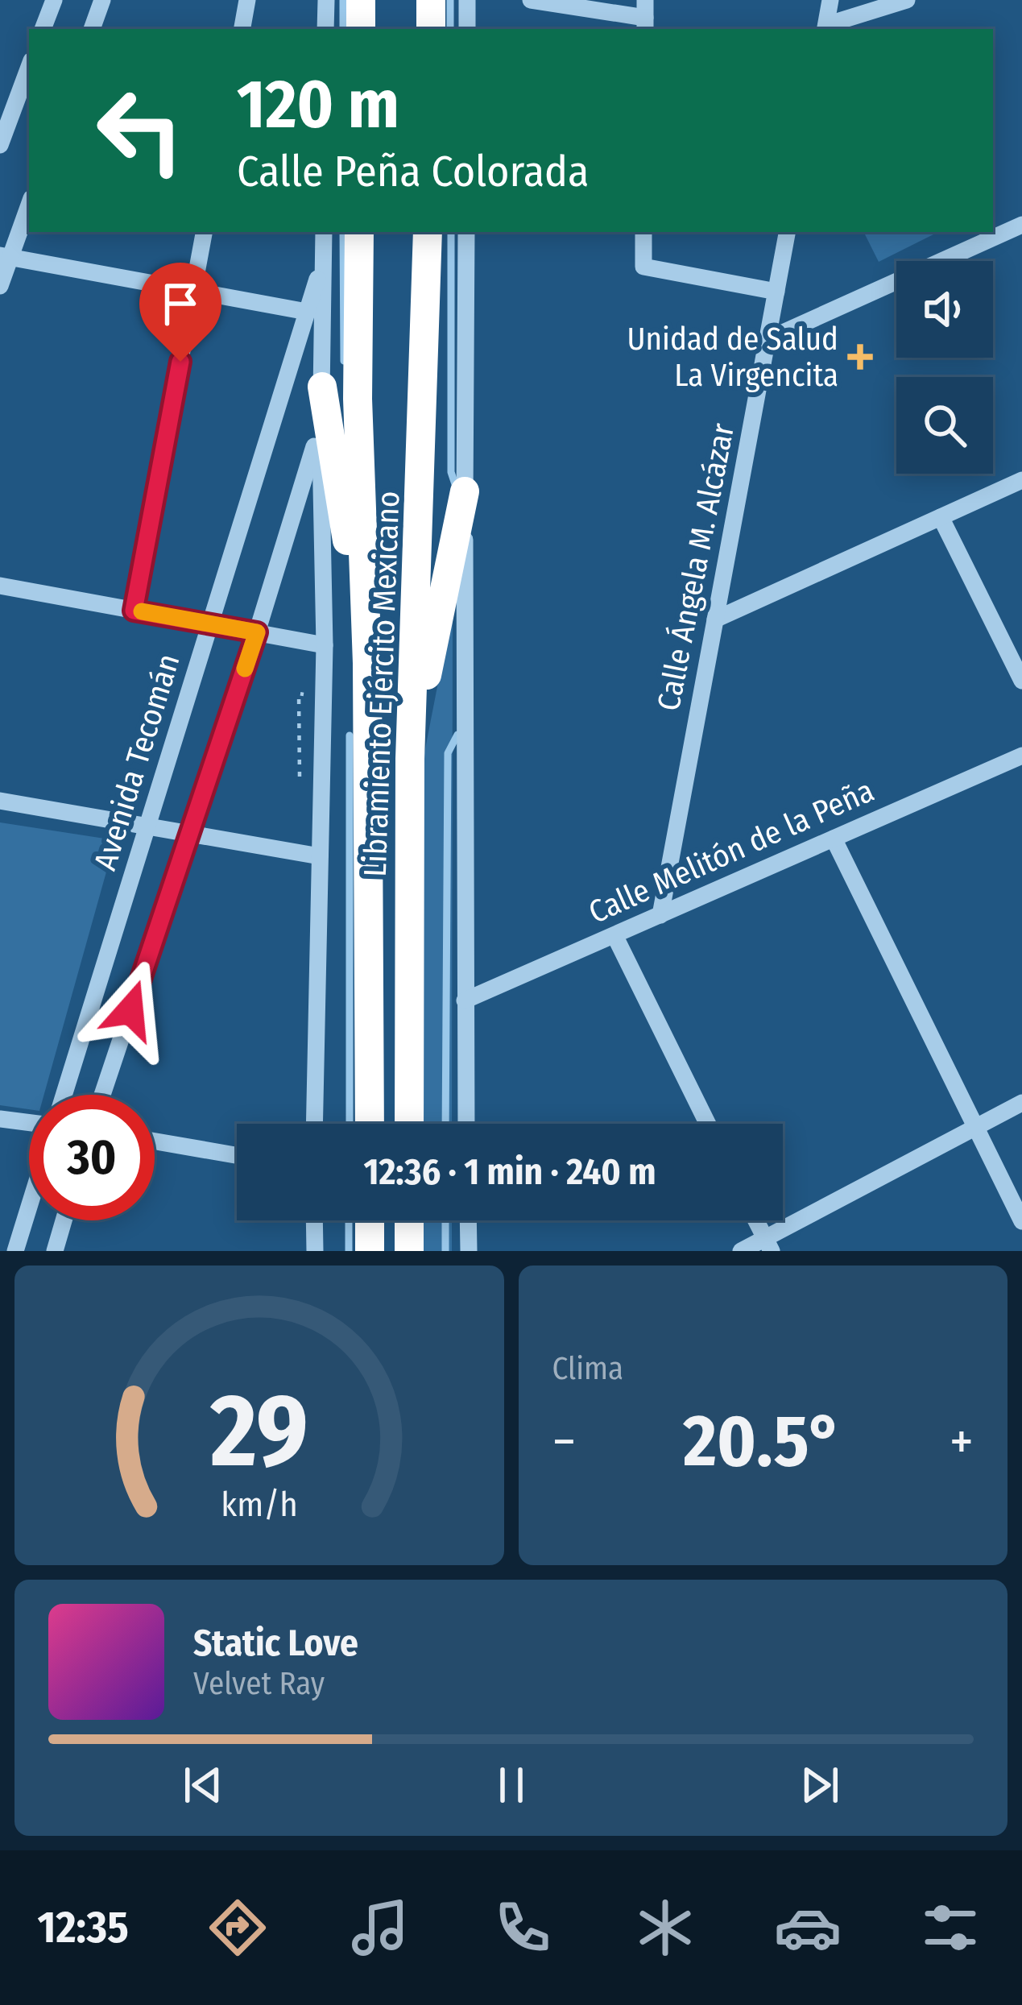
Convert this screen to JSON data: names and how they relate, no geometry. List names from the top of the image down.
{
  "streets": {
    "highway": ["Libramiento Ejército Mexicano"],
    "street": ["Calle Ángela M. Alcázar", "Avenida Tecomán", "Calle Melitón de la Peña"]
  },
  "crossings": [
    ["Calle Ángela M. Alcázar", "Calle Melitón de la Peña"],
    ["Libramiento Ejército Mexicano", "Avenida Tecomán"]
  ],
  "places": {
    "health": ["Unidad de Salud La Virgencita"]
  },
  "page": {
    "turn": ["120 m", "Calle Peña Colorada"],
    "limit": "30",
    "trip": "12:36 · 1 min · 240 m",
    "tile": "Clima",
    "heat": ["−", "20.5°", "+"],
    "song": ["Static Love", "Velvet Ray"],
    "tabs": "12:35",
    "gauge": ["29", "km/h"]
  }
}
